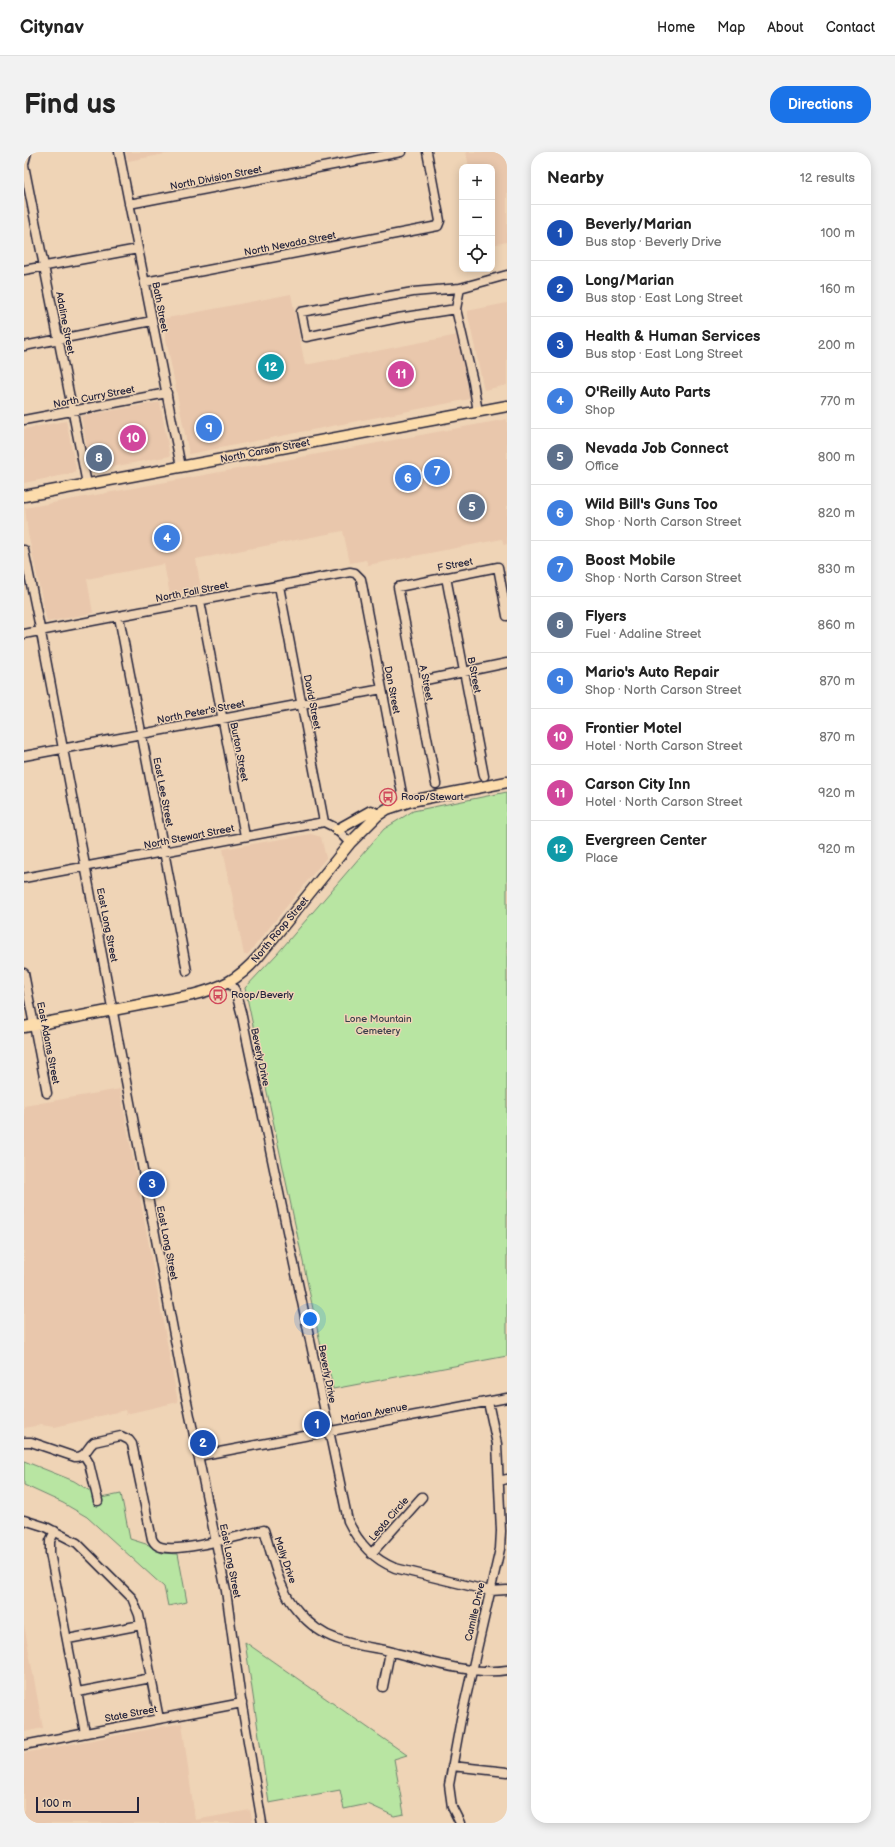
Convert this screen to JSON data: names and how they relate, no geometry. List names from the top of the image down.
{
  "streets": {
    "main road": ["North Carson Street", "North Roop Street"],
    "street": [
      "North Division Street",
      "North Nevada Street",
      "Bath Street",
      "Adaline Street",
      "North Curry Street",
      "F Street",
      "North Fall Street",
      "B Street",
      "A Street",
      "Dan Street",
      "David Street",
      "North Peter's Street",
      "Burton Street",
      "East Lee Street",
      "North Stewart Street",
      "East Long Street",
      "East Adams Street",
      "Beverly Drive",
      "Marian Avenue",
      "Leota Circle",
      "Molly Drive",
      "Camille Drive",
      "State Street"
    ]
  },
  "crossings": [
    ["North Division Street", "Bath Street"],
    ["North Nevada Street", "Bath Street"],
    ["Bath Street", "North Curry Street"],
    ["Bath Street", "North Carson Street"],
    ["Adaline Street", "North Curry Street"],
    ["Adaline Street", "North Carson Street"],
    ["F Street", "B Street"],
    ["F Street", "A Street"],
    ["North Fall Street", "Dan Street"],
    ["North Fall Street", "David Street"],
    ["North Fall Street", "Burton Street"],
    ["North Fall Street", "East Lee Street"],
    ["North Fall Street", "East Long Street"],
    ["Dan Street", "North Peter's Street"],
    ["Dan Street", "North Roop Street"],
    ["David Street", "North Peter's Street"],
    ["David Street", "North Stewart Street"],
    ["North Peter's Street", "Burton Street"],
    ["North Peter's Street", "East Lee Street"],
    ["North Peter's Street", "East Long Street"],
    ["Burton Street", "North Stewart Street"],
    ["East Lee Street", "North Stewart Street"],
    ["North Stewart Street", "East Long Street"],
    ["East Long Street", "North Roop Street"],
    ["East Long Street", "Marian Avenue"],
    ["East Long Street", "Molly Drive"],
    ["East Long Street", "State Street"],
    ["North Roop Street", "East Adams Street"],
    ["North Roop Street", "Beverly Drive"],
    ["Beverly Drive", "Marian Avenue"],
    ["Beverly Drive", "Leota Circle"],
    ["Beverly Drive", "Camille Drive"],
    ["Marian Avenue", "Camille Drive"],
    ["Molly Drive", "Camille Drive"]
  ],
  "parks": ["Lone Mountain Cemetery"],
  "places": {
    "bus stop": ["Roop/Stewart", "Roop/Beverly"]
  },
  "scale_bar": "100 m",
  "page": {
    "header": "Citynav",
    "nav": [
      "Home",
      "Map",
      "About",
      "Contact"
    ],
    "buttons": "Directions",
    "title": "Find us",
    "heading": ["Nearby", "12 results"],
    "map_buttons": ["+", "−"],
    "list": [
      {
        "mark": "1",
        "name": "Beverly/Marian",
        "note": "Bus stop · Beverly Drive",
        "value": "100 m"
      },
      {
        "mark": "2",
        "name": "Long/Marian",
        "note": "Bus stop · East Long Street",
        "value": "160 m"
      },
      {
        "mark": "3",
        "name": "Health & Human Services",
        "note": "Bus stop · East Long Street",
        "value": "200 m"
      },
      {
        "mark": "4",
        "name": "O'Reilly Auto Parts",
        "note": "Shop",
        "value": "770 m"
      },
      {
        "mark": "5",
        "name": "Nevada Job Connect",
        "note": "Office",
        "value": "800 m"
      },
      {
        "mark": "6",
        "name": "Wild Bill's Guns Too",
        "note": "Shop · North Carson Street",
        "value": "820 m"
      },
      {
        "mark": "7",
        "name": "Boost Mobile",
        "note": "Shop · North Carson Street",
        "value": "830 m"
      },
      {
        "mark": "8",
        "name": "Flyers",
        "note": "Fuel · Adaline Street",
        "value": "860 m"
      },
      {
        "mark": "9",
        "name": "Mario's Auto Repair",
        "note": "Shop · North Carson Street",
        "value": "870 m"
      },
      {
        "mark": "10",
        "name": "Frontier Motel",
        "note": "Hotel · North Carson Street",
        "value": "870 m"
      },
      {
        "mark": "11",
        "name": "Carson City Inn",
        "note": "Hotel · North Carson Street",
        "value": "920 m"
      },
      {
        "mark": "12",
        "name": "Evergreen Center",
        "note": "Place",
        "value": "920 m"
      }
    ],
    "pins": [
      "12",
      "11",
      "9",
      "10",
      "8",
      "7",
      "6",
      "5",
      "4",
      "3",
      "1",
      "2"
    ],
    "scale": "100 m"
  }
}
